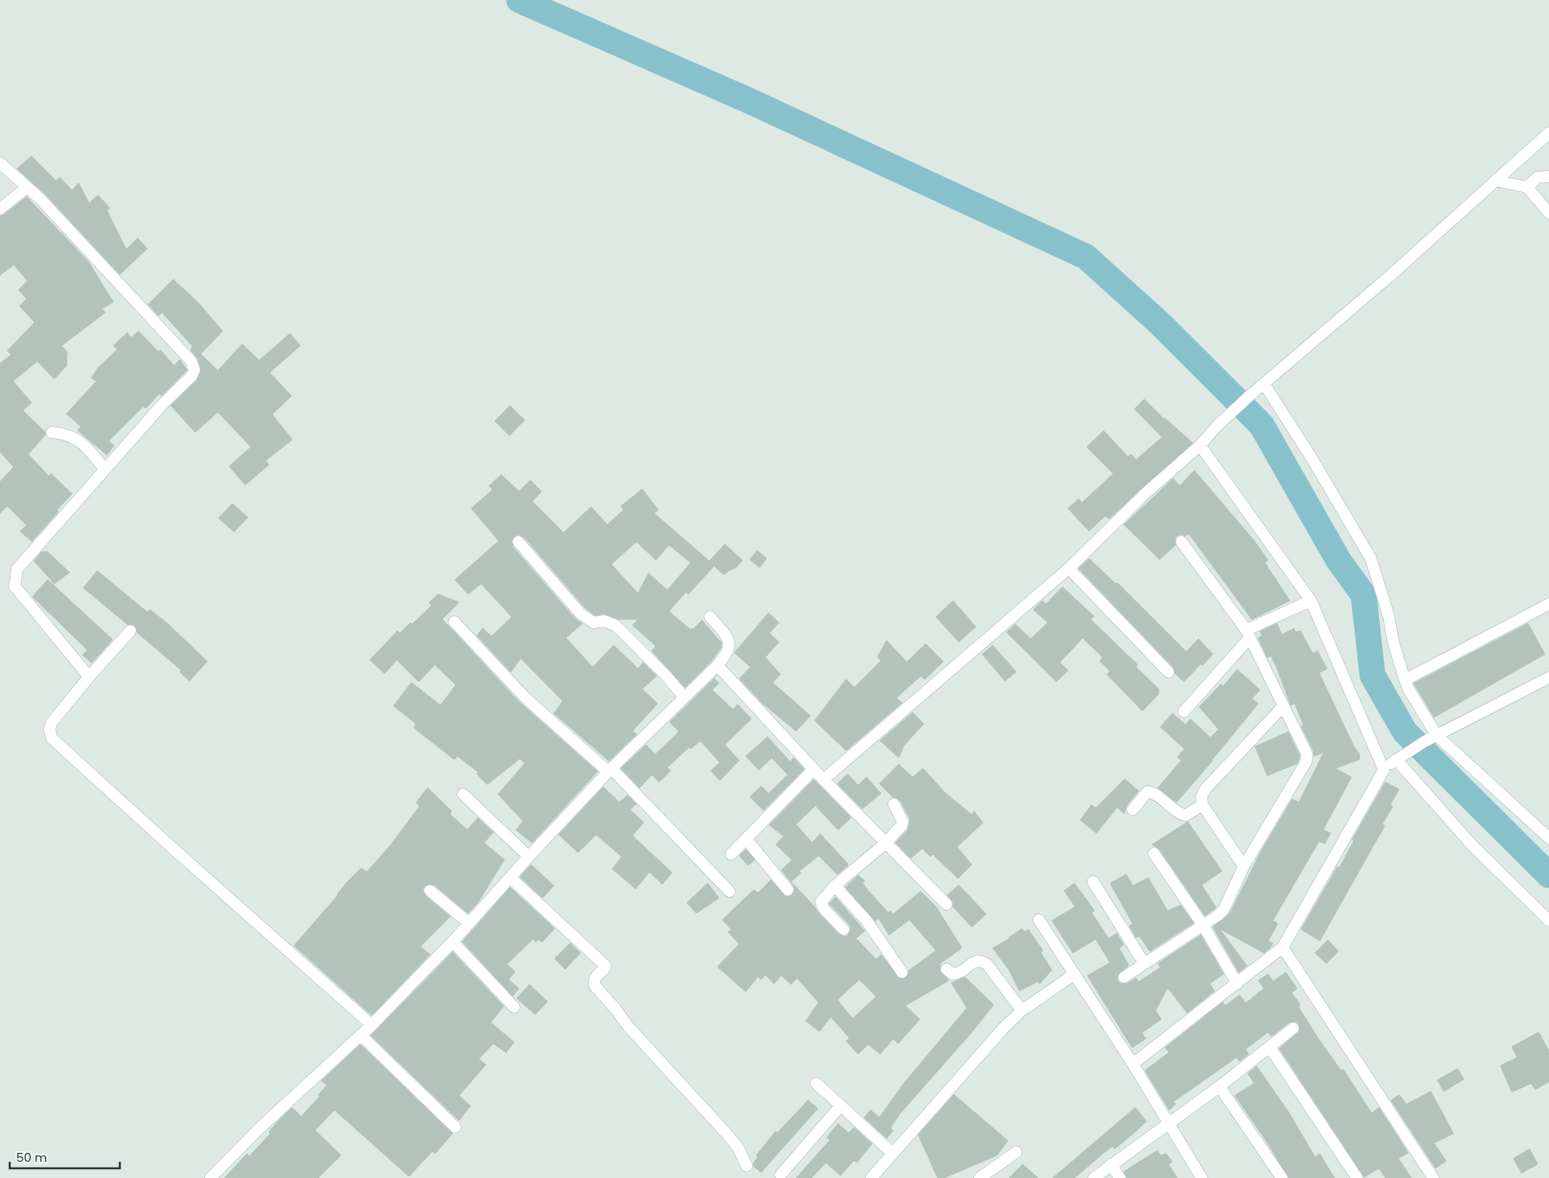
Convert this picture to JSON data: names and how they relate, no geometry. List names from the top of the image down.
{
  "scale_bar": "50 m"
}
